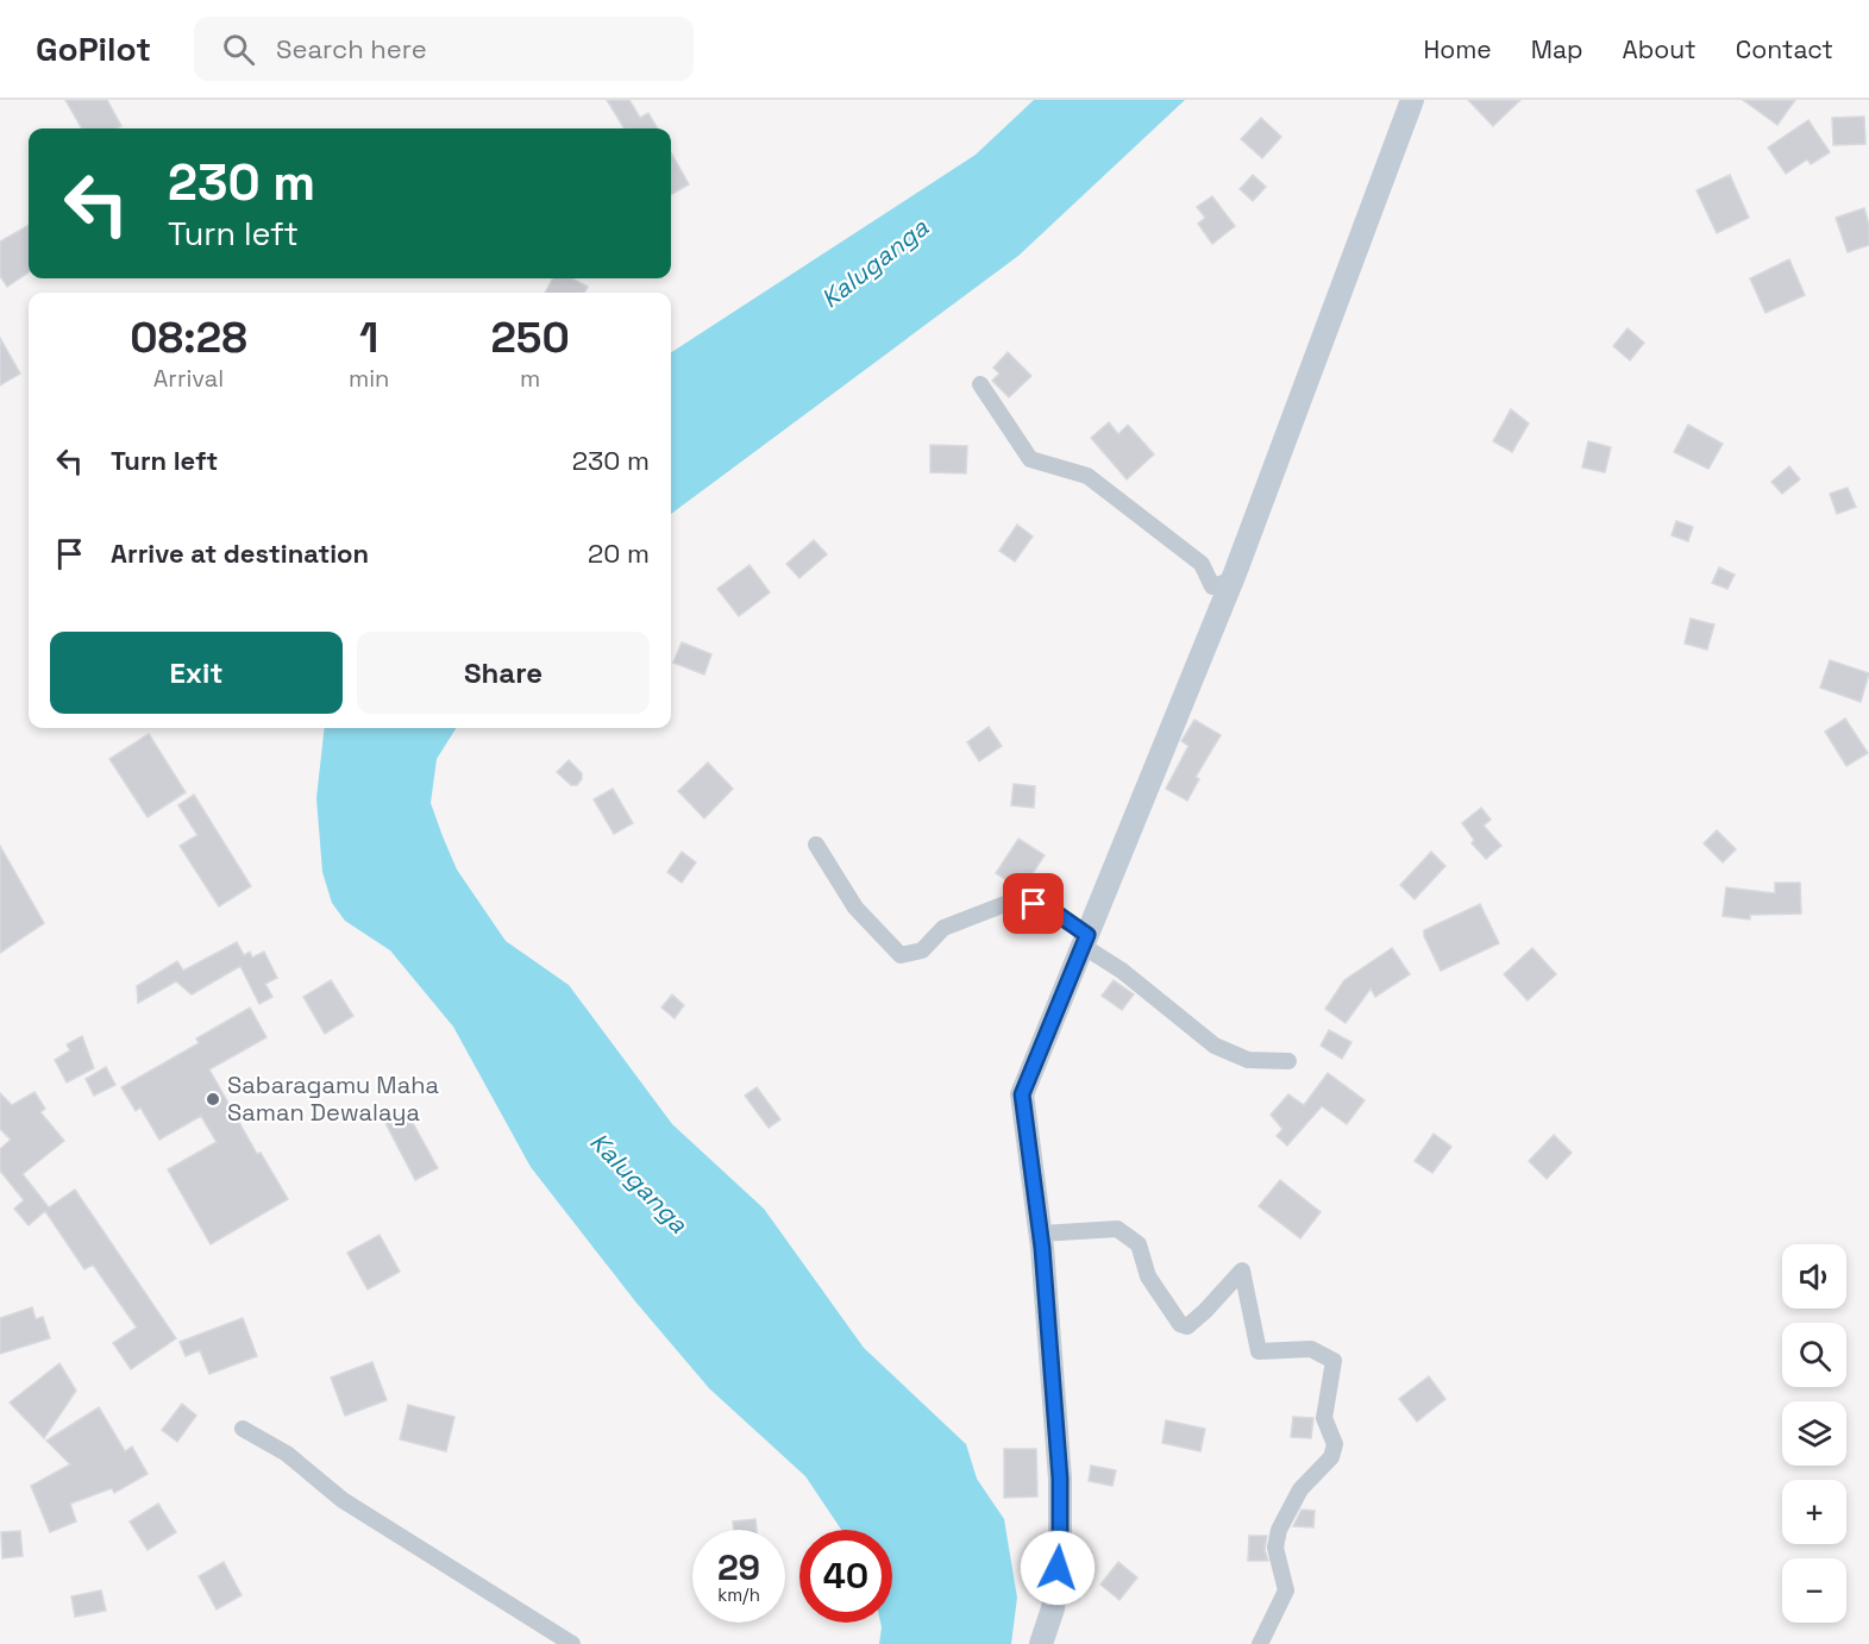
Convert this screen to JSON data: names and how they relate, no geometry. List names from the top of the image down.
{
  "water": ["Kaluganga"],
  "places": ["Sabaragamu Maha Saman Dewalaya"],
  "page": {
    "header": "GoPilot",
    "search": "Search here",
    "nav": [
      "Home",
      "Map",
      "About",
      "Contact"
    ],
    "turn": ["230 m", "Turn left"],
    "eta": [
      "08:28",
      "Arrival",
      "1",
      "min",
      "250",
      "m"
    ],
    "list": [
      {
        "name": "Turn left",
        "value": "230 m"
      },
      {
        "name": "Arrive at destination",
        "value": "20 m"
      }
    ],
    "buttons": ["Exit", "Share"],
    "map_buttons": ["+", "−"],
    "speed": "29 km/h",
    "limit": "40"
  }
}
